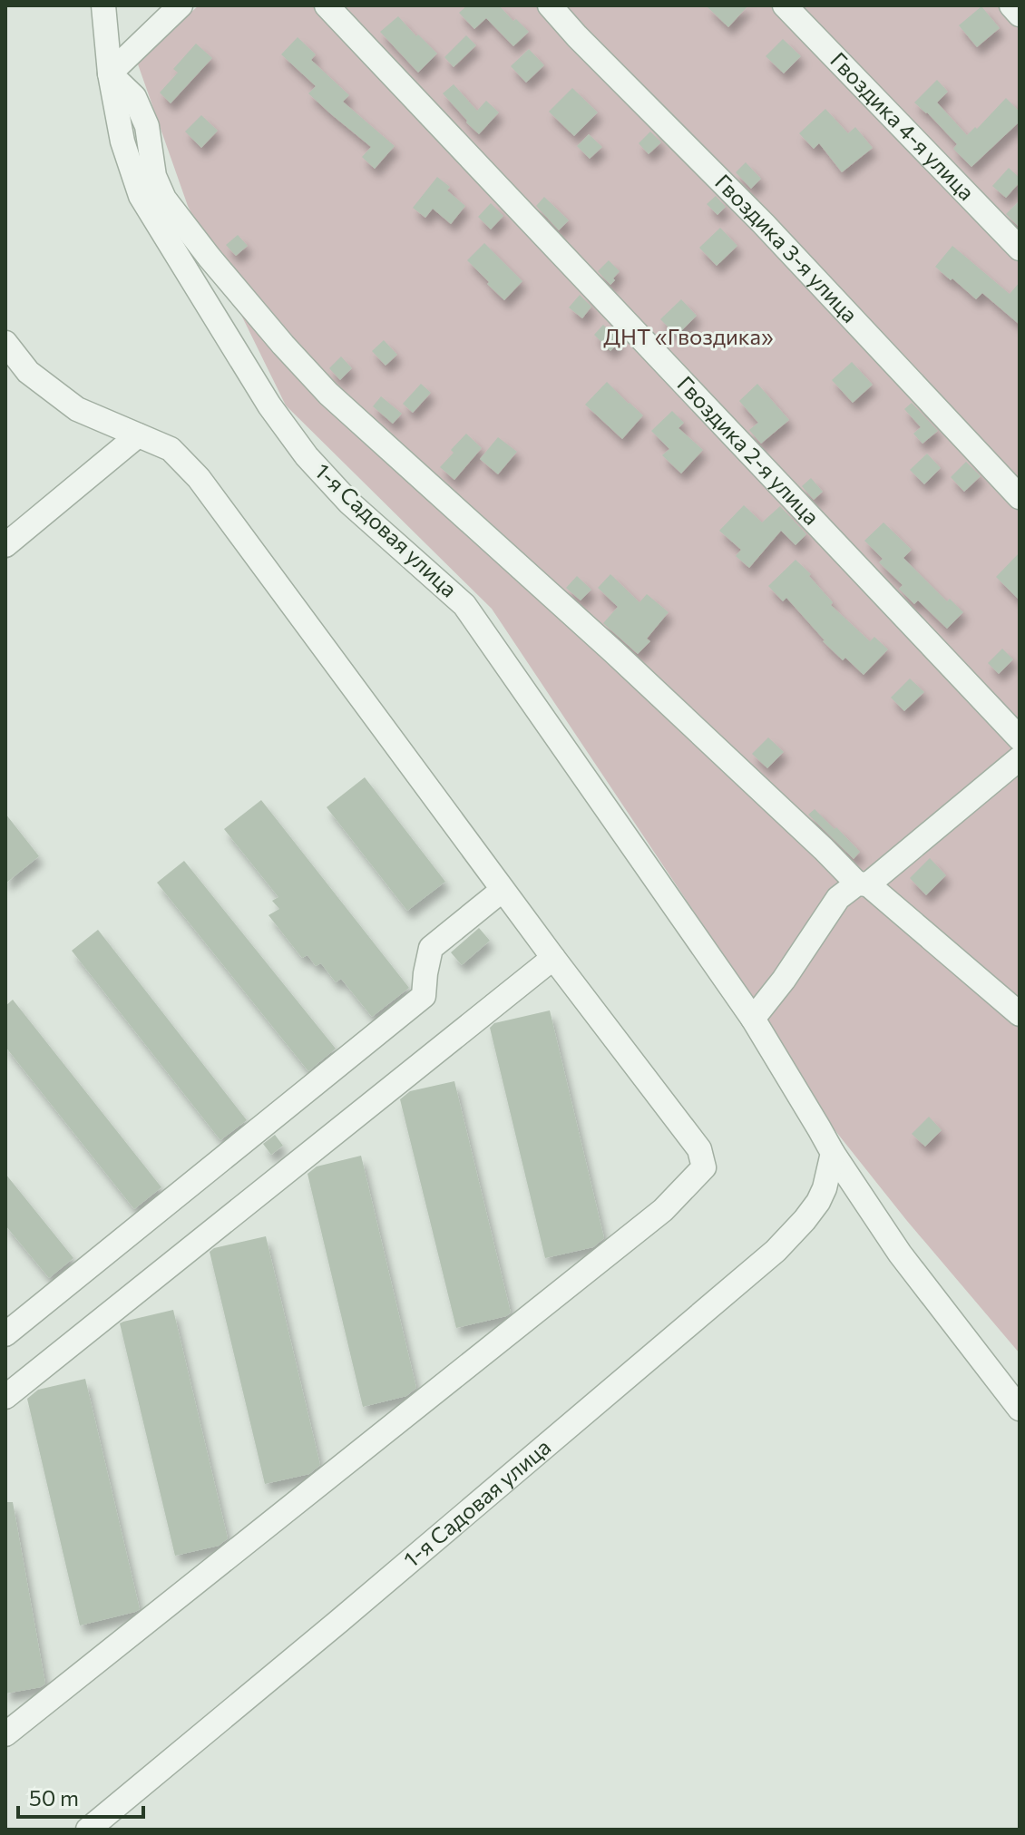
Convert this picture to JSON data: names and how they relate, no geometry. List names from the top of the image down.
{
  "streets": {
    "street": [
      "Гвоздика 4-я улица",
      "Гвоздика 3-я улица",
      "Гвоздика 2-я улица",
      "1-я Садовая улица"
    ]
  },
  "parks": ["ДНТ «Гвоздика»"],
  "scale_bar": "50 m"
}
